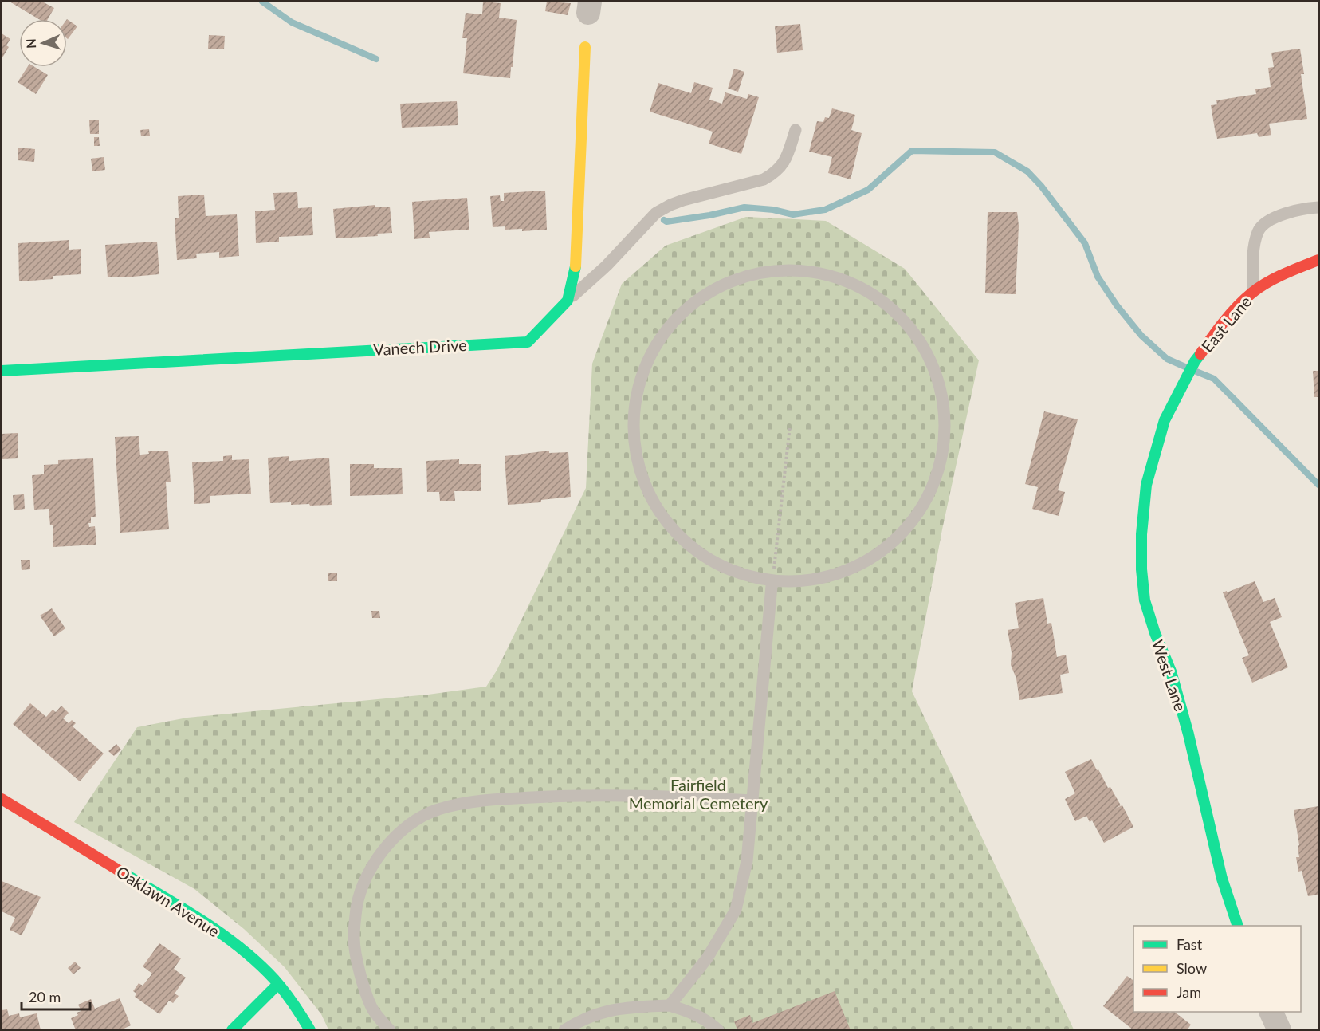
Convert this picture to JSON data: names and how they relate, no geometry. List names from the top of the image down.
{
  "streets": {
    "street": [
      "East Lane",
      "Vanech Drive",
      "West Lane",
      "Oaklawn Avenue"
    ]
  },
  "crossings": [
    ["East Lane", "West Lane"]
  ],
  "parks": ["Fairfield Memorial Cemetery"],
  "legend": ["Fast", "Slow", "Jam"],
  "scale_bar": "20 m",
  "north": "left"
}
